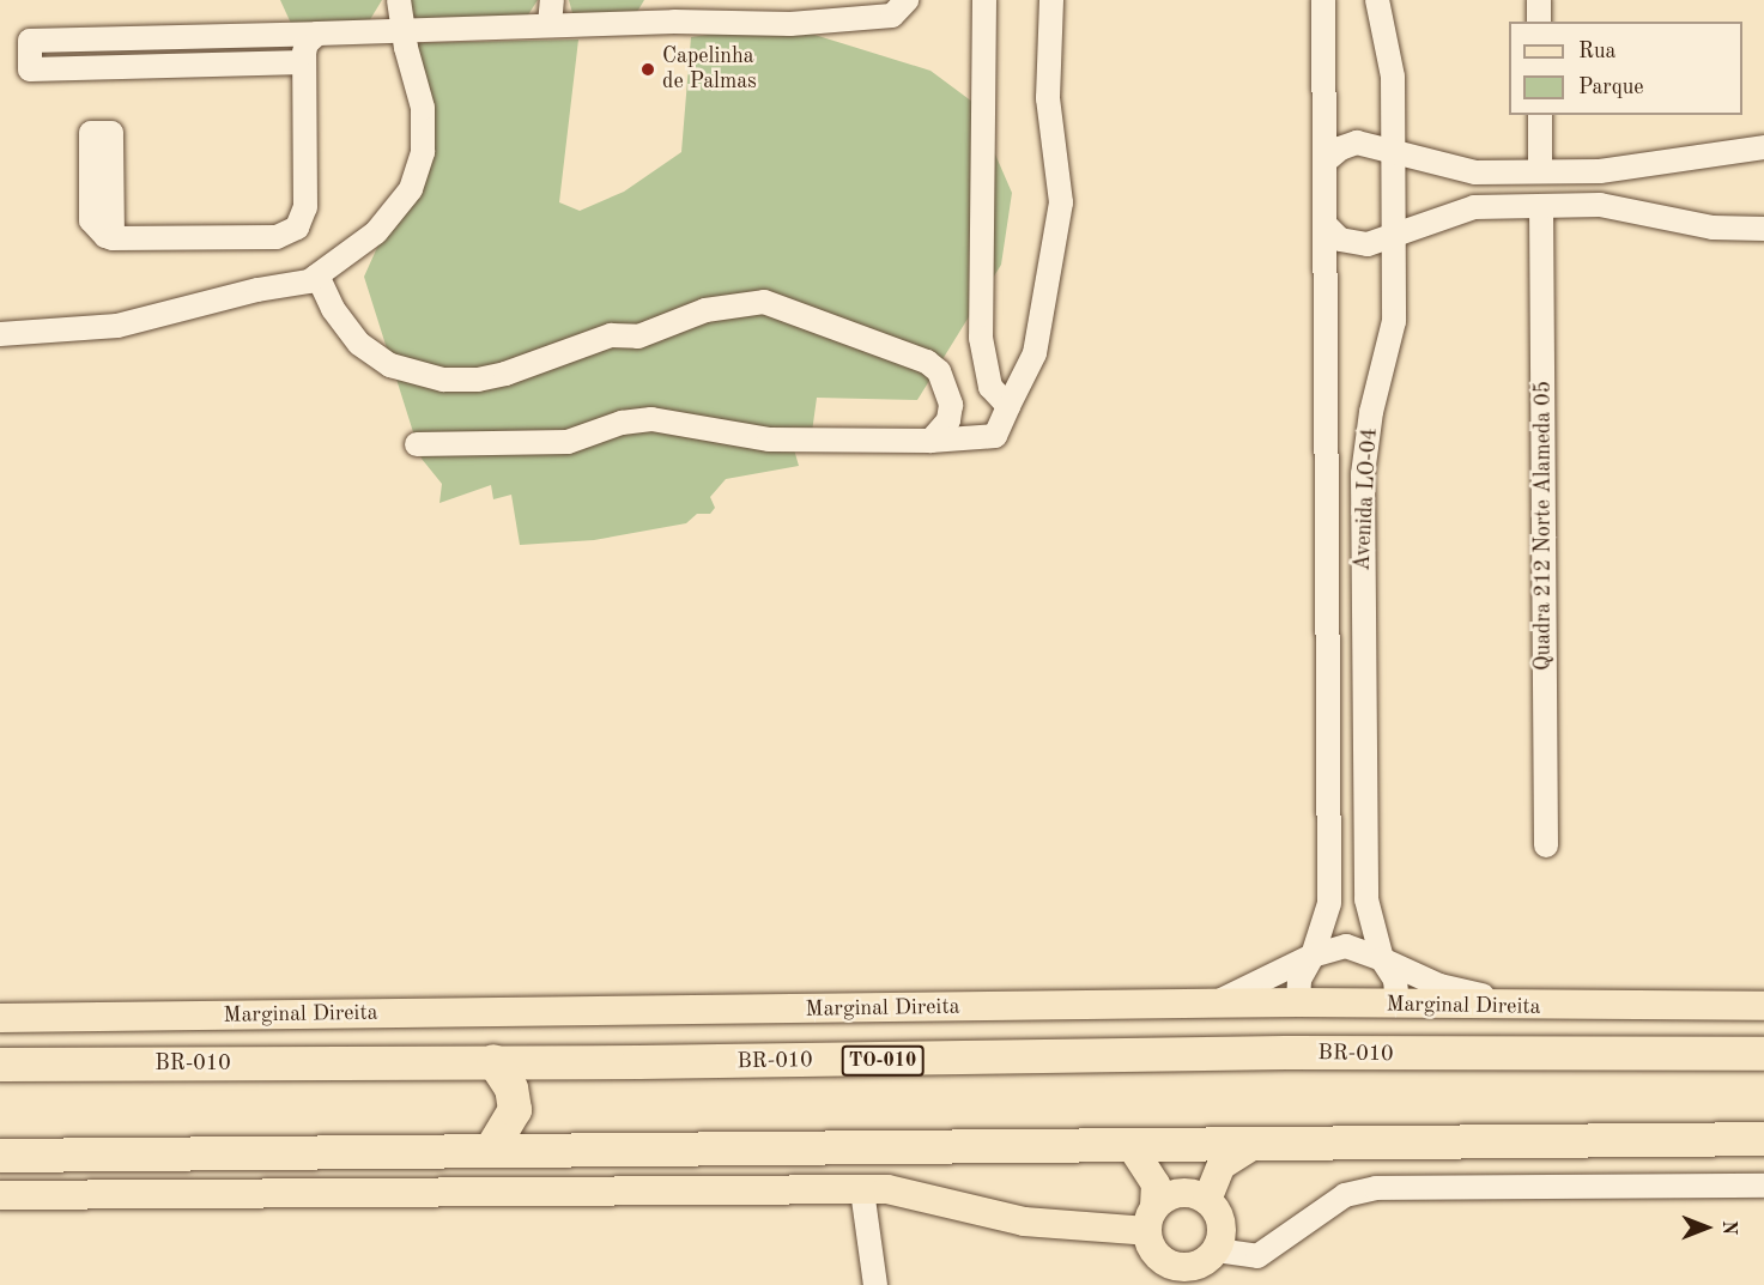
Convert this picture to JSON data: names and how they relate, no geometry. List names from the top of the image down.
{
  "streets": {
    "highway": ["BR-010", "TO-010"],
    "main road": ["Marginal Direita"],
    "street": ["Avenida LO-04", "Quadra 212 Norte Alameda 05"]
  },
  "crossings": [
    ["Avenida LO-04", "Marginal Direita"]
  ],
  "places": ["Capelinha de Palmas"],
  "legend": ["Rua", "Parque"],
  "north": "right"
}
